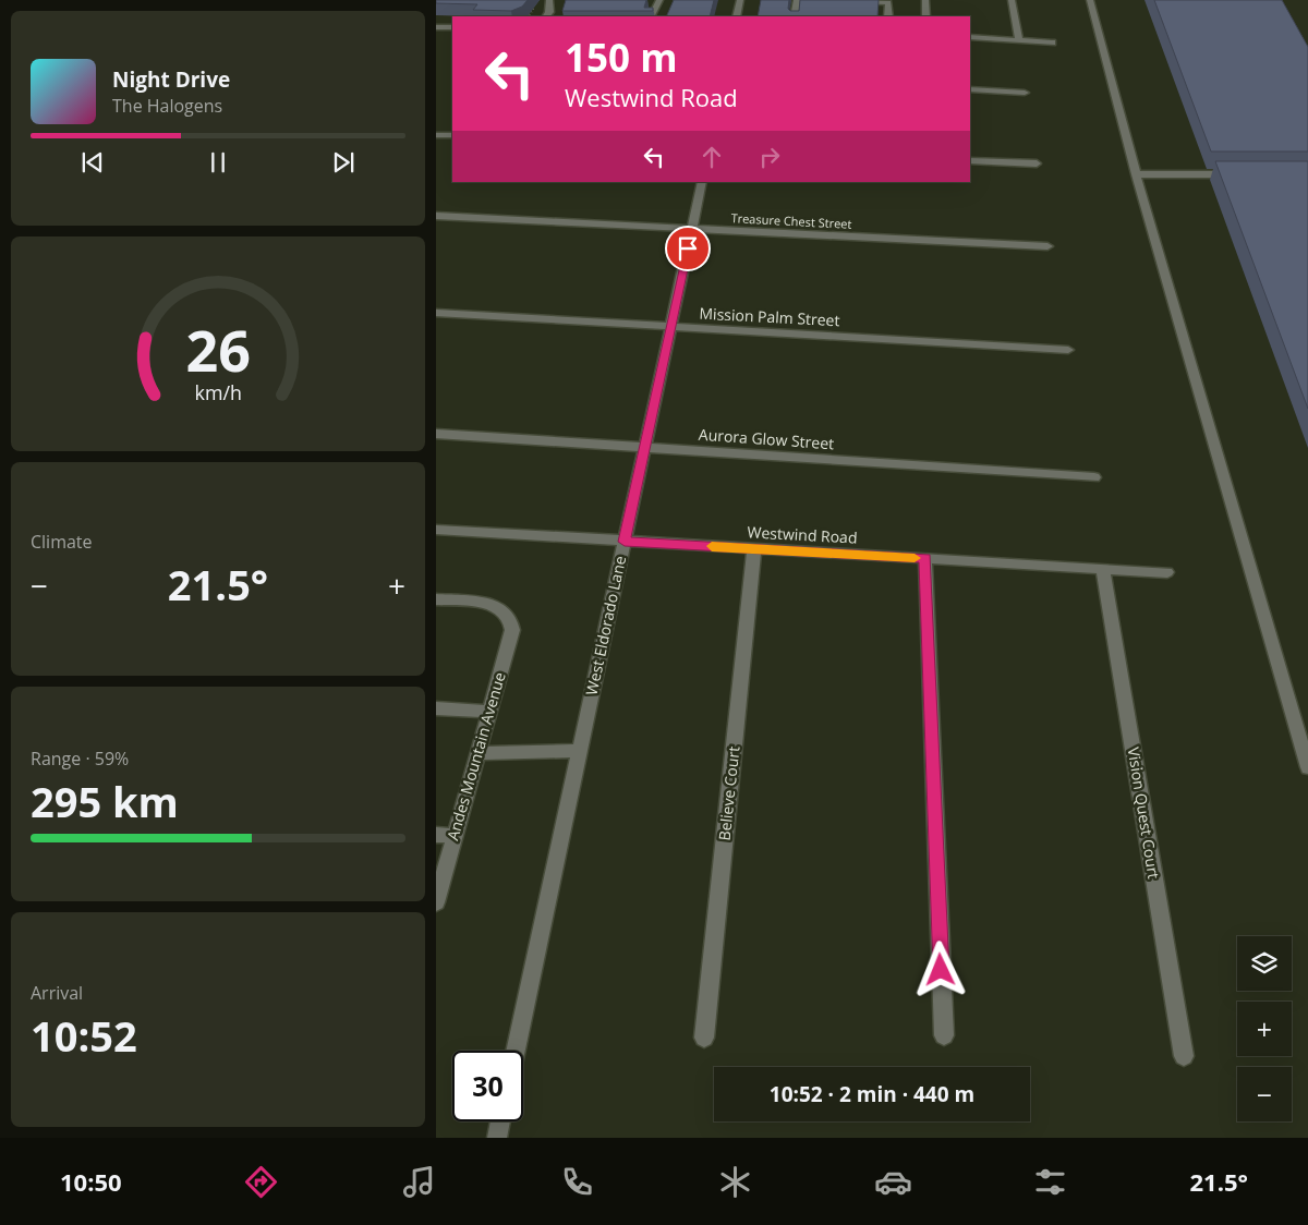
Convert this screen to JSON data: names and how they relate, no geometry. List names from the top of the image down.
{
  "streets": {
    "street": [
      "Treasure Chest Street",
      "Mission Palm Street",
      "Aurora Glow Street",
      "Westwind Road",
      "West Eldorado Lane",
      "Andes Mountain Avenue",
      "Believe Court",
      "Vision Quest Court"
    ]
  },
  "crossings": [
    ["Treasure Chest Street", "West Eldorado Lane"],
    ["Mission Palm Street", "West Eldorado Lane"],
    ["Aurora Glow Street", "West Eldorado Lane"],
    ["Westwind Road", "West Eldorado Lane"],
    ["Westwind Road", "Believe Court"],
    ["Westwind Road", "Vision Quest Court"]
  ],
  "page": {
    "turn": ["150 m", "Westwind Road"],
    "song": ["Night Drive", "The Halogens"],
    "tile": [
      "Climate",
      ["Range · 59%", "295 km"],
      ["Arrival", "10:52"]
    ],
    "heat": ["−", "21.5°", "+"],
    "map_buttons": ["+", "−"],
    "limit": "30",
    "trip": "10:52 · 2 min · 440 m",
    "tabs": ["10:50", "21.5°"],
    "gauge": ["26", "km/h"]
  }
}
